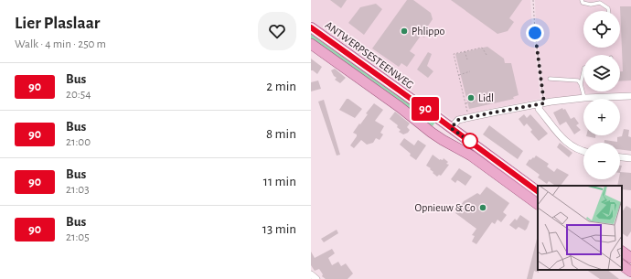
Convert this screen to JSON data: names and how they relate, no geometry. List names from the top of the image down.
{
  "streets": {
    "main road": ["ANTWERPSESTEENWEG"]
  },
  "places": ["Phlippo", "Lidl", "Opnieuw & Co"],
  "lines": ["bus line 90"],
  "page": {
    "heading": ["Lier Plaslaar", "Walk · 4 min · 250 m"],
    "on_map": "90",
    "map_buttons": ["+", "−"],
    "list": [
      {
        "mark": "90",
        "name": "Bus",
        "note": "20:54",
        "value": "2 min"
      },
      {
        "mark": "90",
        "name": "Bus",
        "note": "21:00",
        "value": "8 min"
      },
      {
        "mark": "90",
        "name": "Bus",
        "note": "21:03",
        "value": "11 min"
      },
      {
        "mark": "90",
        "name": "Bus",
        "note": "21:05",
        "value": "13 min"
      }
    ]
  }
}
